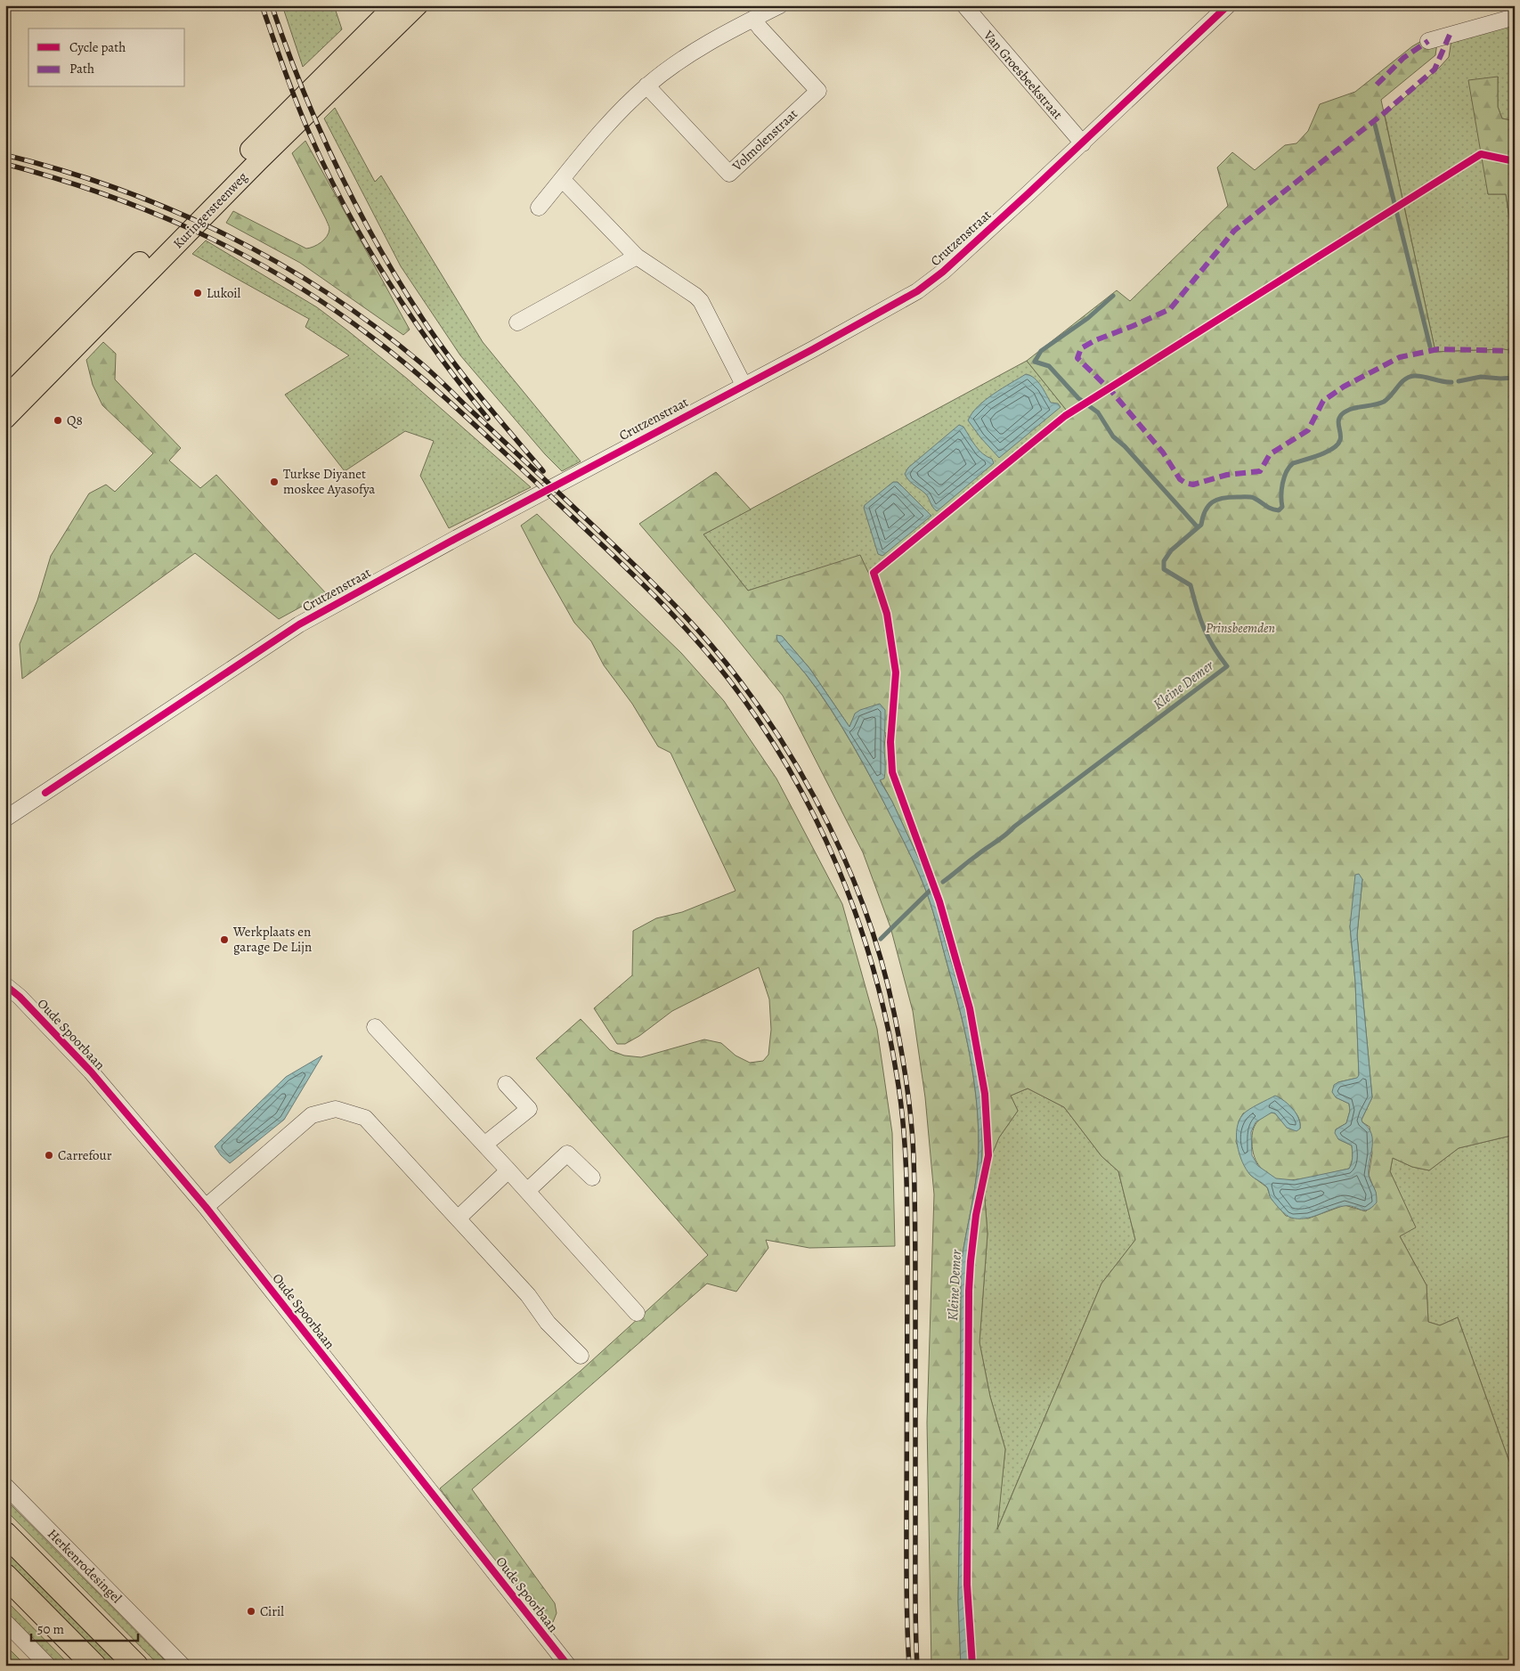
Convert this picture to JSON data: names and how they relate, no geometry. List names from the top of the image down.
{
  "streets": {
    "main road": ["Kuringersteenweg"],
    "street": [
      "Van Groesbeekstraat",
      "Volmolenstraat",
      "Crutzenstraat",
      "Oude Spoorbaan",
      "Herkenrodesingel"
    ]
  },
  "crossings": [
    ["Van Groesbeekstraat", "Crutzenstraat"]
  ],
  "water": ["Kleine Demer"],
  "parks": ["Prinsbeemden"],
  "places": [
    "Lukoil",
    "Q8",
    "Turkse Diyanet moskee Ayasofya",
    "Werkplaats en garage De Lijn",
    "Carrefour",
    "Ciril"
  ],
  "legend": ["Cycle path", "Path"],
  "scale_bar": "50 m"
}
